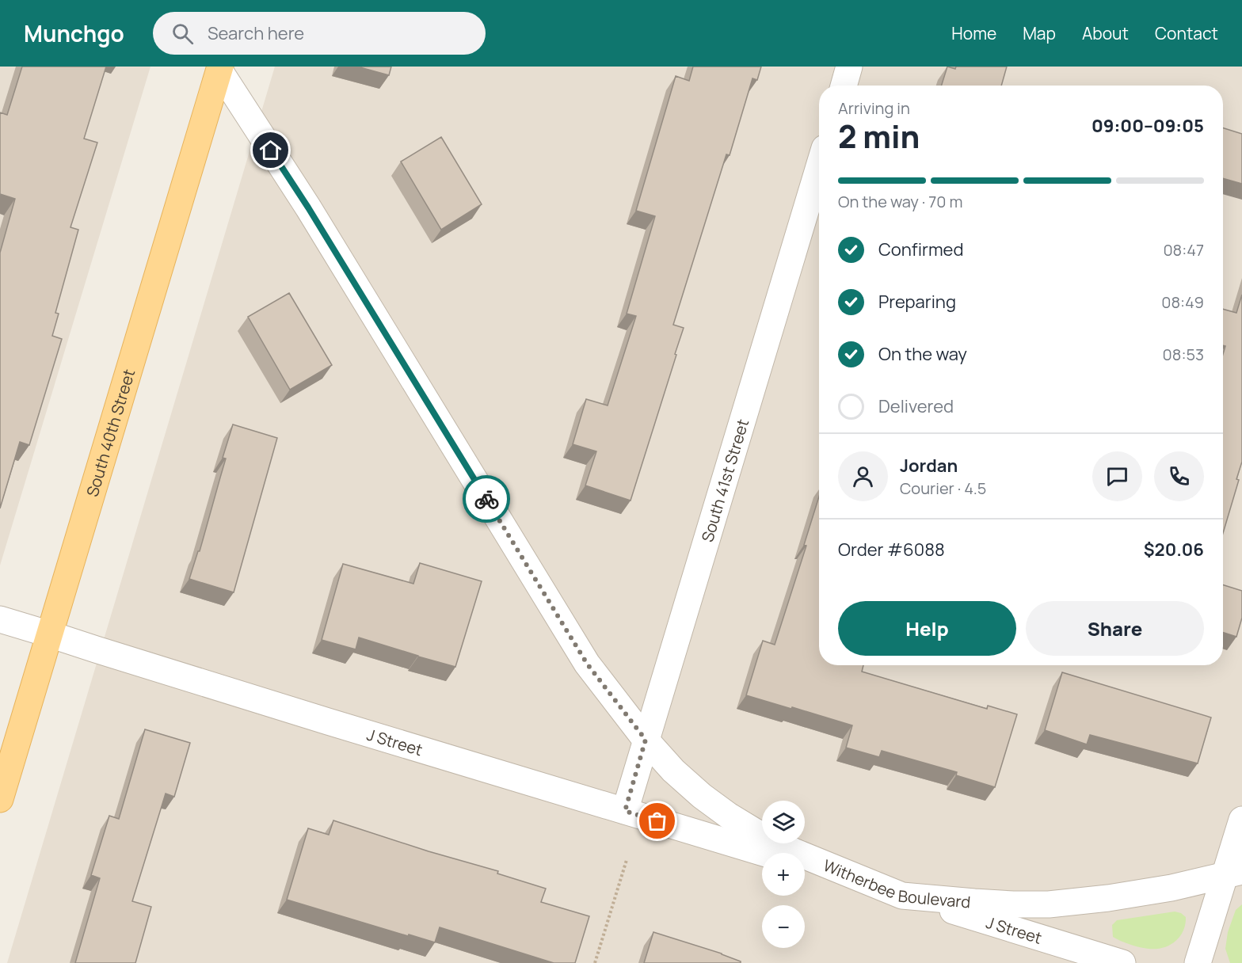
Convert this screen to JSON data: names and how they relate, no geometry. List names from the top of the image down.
{
  "streets": {
    "main road": ["South 40th Street"],
    "street": ["South 41st Street", "J Street", "Witherbee Boulevard"]
  },
  "crossings": [
    ["South 40th Street", "J Street"],
    ["South 40th Street", "Witherbee Boulevard"],
    ["South 41st Street", "J Street"],
    ["South 41st Street", "Witherbee Boulevard"],
    ["J Street", "Witherbee Boulevard"]
  ],
  "page": {
    "header": "Munchgo",
    "search": "Search here",
    "nav": [
      "Home",
      "Map",
      "About",
      "Contact"
    ],
    "heading": ["2 min", "Arriving in", "09:00–09:05"],
    "panel": [
      "Jordan",
      "Courier · 4.5",
      "Order #6088",
      "$20.06"
    ],
    "bar": "On the way · 70 m",
    "list": [
      ["Confirmed", "08:47"],
      ["Preparing", "08:49"],
      ["On the way", "08:53"],
      "Delivered"
    ],
    "buttons": ["Help", "Share"],
    "map_buttons": ["+", "−"]
  }
}
